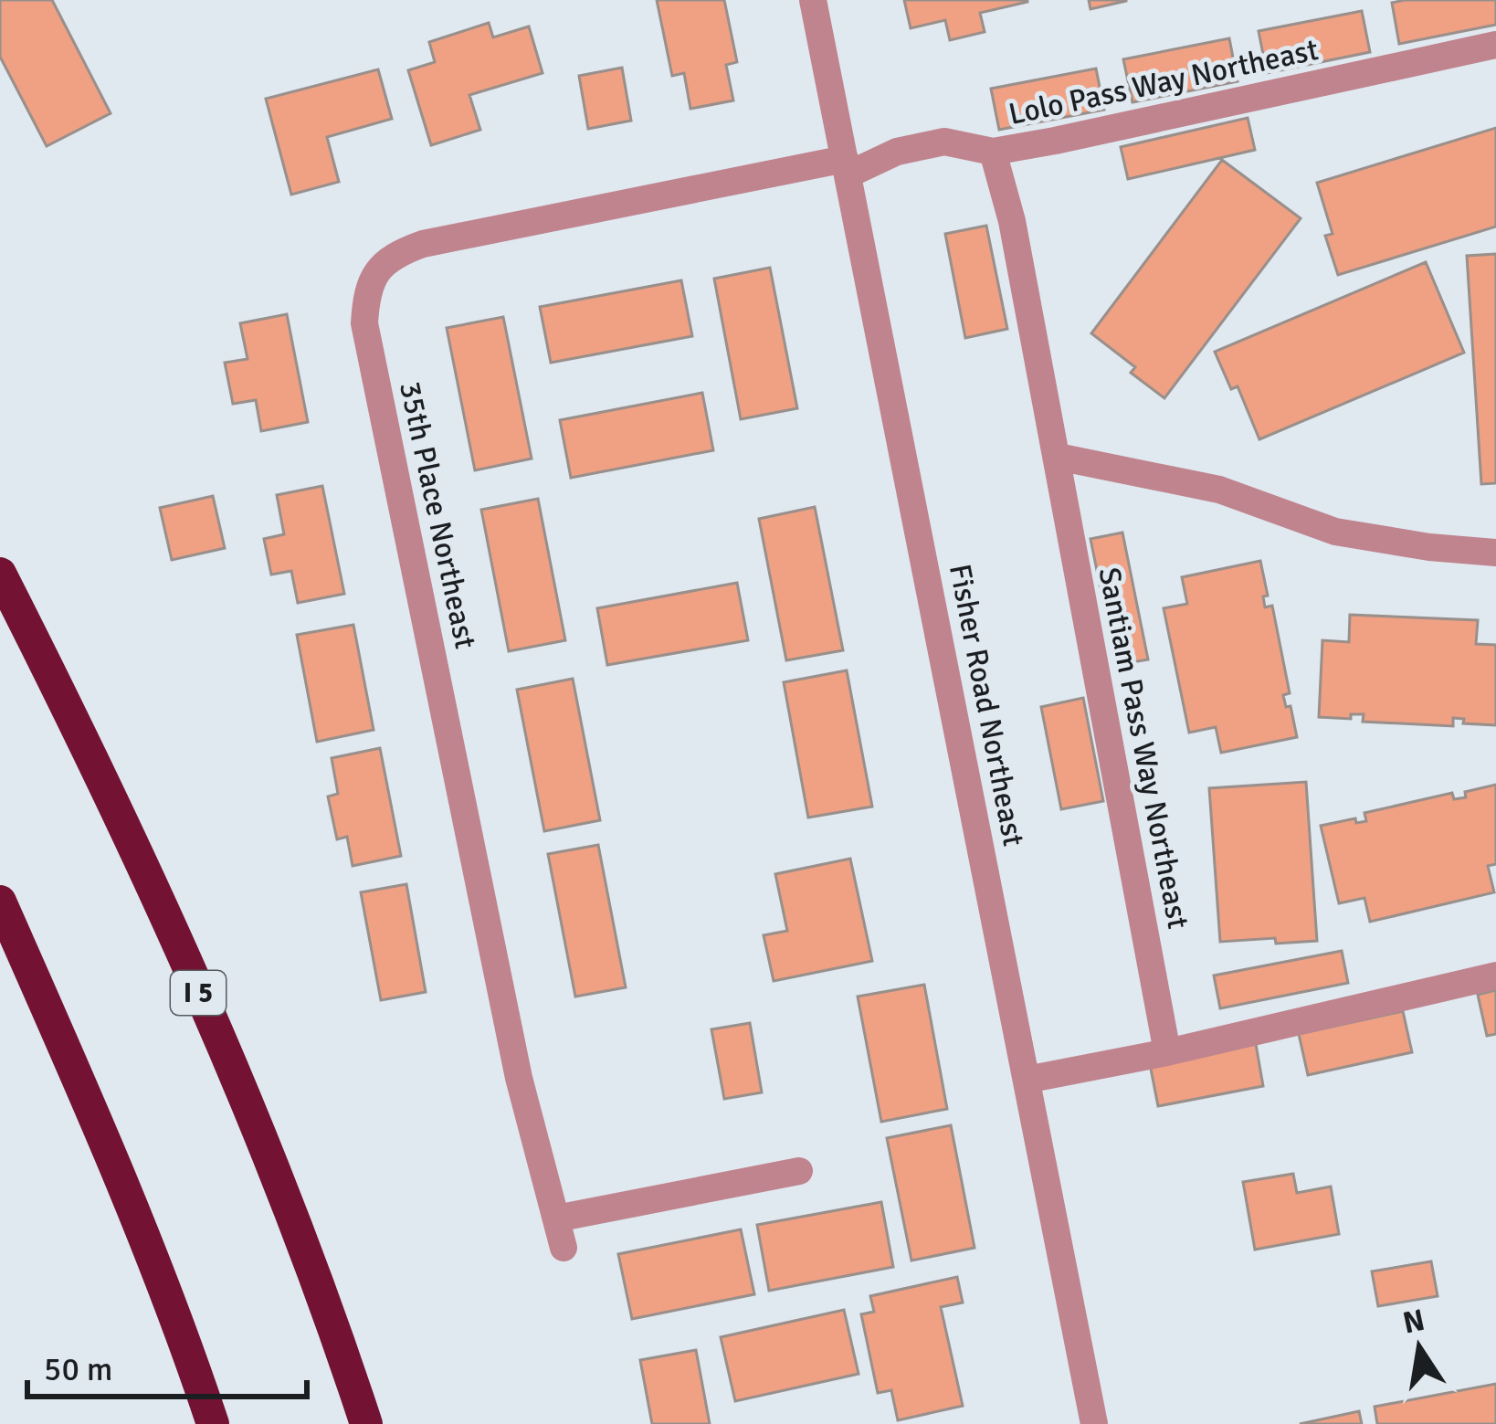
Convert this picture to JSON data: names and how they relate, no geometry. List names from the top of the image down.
{
  "streets": {
    "highway": ["I 5"],
    "street": [
      "Lolo Pass Way Northeast",
      "35th Place Northeast",
      "Fisher Road Northeast",
      "Santiam Pass Way Northeast"
    ]
  },
  "crossings": [
    ["Lolo Pass Way Northeast", "35th Place Northeast"],
    ["Lolo Pass Way Northeast", "Fisher Road Northeast"],
    ["Lolo Pass Way Northeast", "Santiam Pass Way Northeast"],
    ["35th Place Northeast", "Fisher Road Northeast"]
  ],
  "scale_bar": "50 m",
  "north": "top"
}
